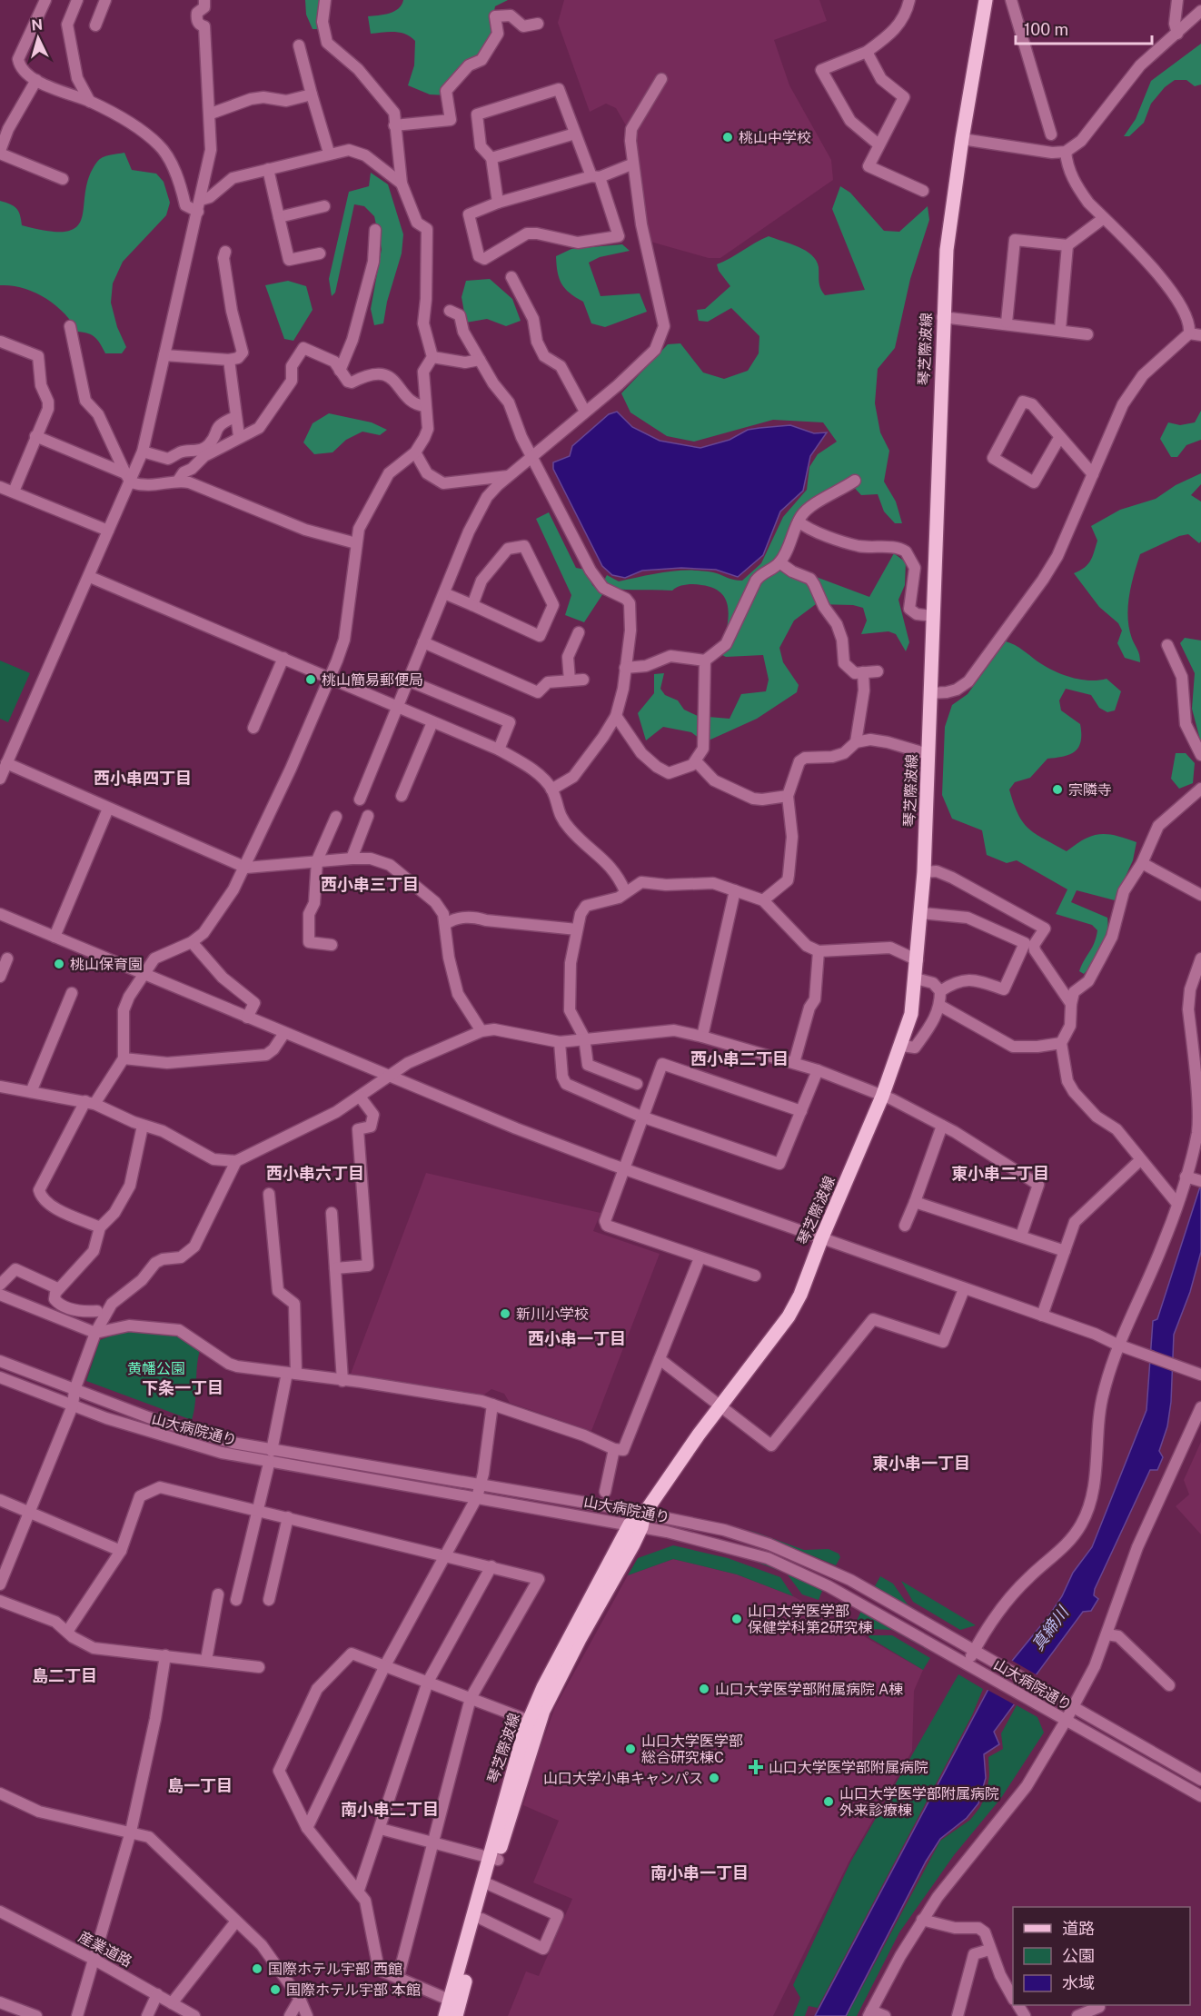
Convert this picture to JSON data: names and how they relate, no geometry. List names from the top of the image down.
{
  "streets": {
    "main road": ["琴芝際波線"],
    "street": ["山大病院通り", "産業道路"]
  },
  "crossings": [
    ["琴芝際波線", "山大病院通り"]
  ],
  "districts": [
    "西小串四丁目",
    "西小串三丁目",
    "西小串二丁目",
    "西小串六丁目",
    "東小串二丁目",
    "西小串一丁目",
    "下条一丁目",
    "東小串一丁目",
    "島二丁目",
    "島一丁目",
    "南小串二丁目",
    "南小串一丁目"
  ],
  "water": ["真締川"],
  "parks": ["黄幡公園"],
  "places": {
    "other": [
      "桃山中学校",
      "桃山簡易郵便局",
      "宗隣寺",
      "桃山保育園",
      "新川小学校",
      "山口大学医学部 保健学科第2研究棟",
      "山口大学医学部附属病院 A棟",
      "山口大学医学部 総合研究棟C",
      "山口大学小串キャンパス",
      "山口大学医学部附属病院 外来診療棟",
      "国際ホテル宇部 西館",
      "国際ホテル宇部 本館"
    ],
    "health": ["山口大学医学部附属病院"]
  },
  "legend": ["道路", "公園", "水域"],
  "scale_bar": "100 m",
  "north": "top"
}
